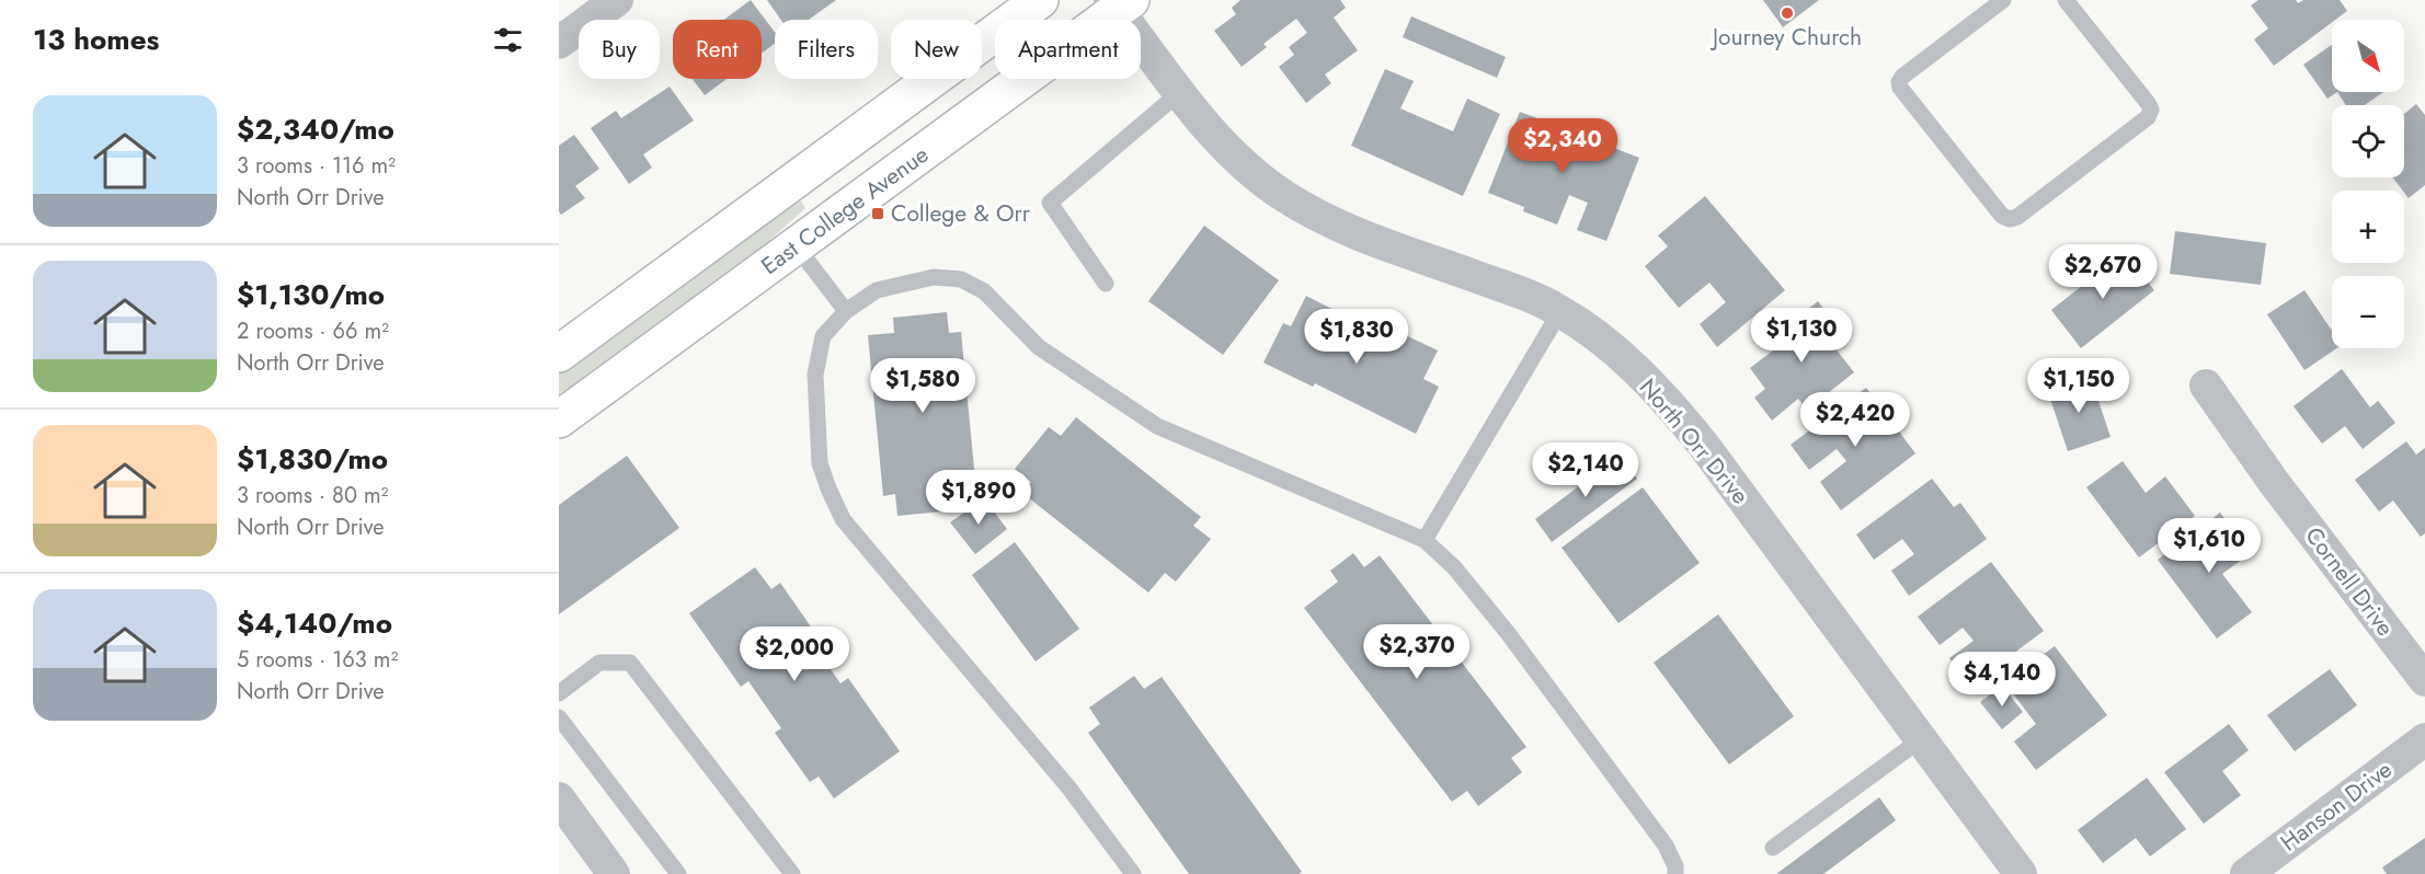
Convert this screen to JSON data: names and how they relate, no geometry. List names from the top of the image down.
{
  "streets": {
    "main road": ["East College Avenue"],
    "street": ["North Orr Drive", "Cornell Drive", "Hanson Drive"]
  },
  "crossings": [
    ["East College Avenue", "North Orr Drive"]
  ],
  "places": {
    "other": ["Journey Church"],
    "transit": ["College & Orr"]
  },
  "north": "bottom right",
  "page": {
    "heading": "13 homes",
    "map_buttons": ["+", "−"],
    "chip": [
      "Buy",
      "Rent",
      "Filters",
      "New",
      "Apartment"
    ],
    "list": [
      {
        "name": "$2,340/mo",
        "note": "3 rooms · 116 m² · North Orr Drive"
      },
      {
        "name": "$1,130/mo",
        "note": "2 rooms · 66 m² · North Orr Drive"
      },
      {
        "name": "$1,830/mo",
        "note": "3 rooms · 80 m² · North Orr Drive"
      },
      {
        "name": "$4,140/mo",
        "note": "5 rooms · 163 m² · North Orr Drive"
      }
    ],
    "price": [
      "$2,340",
      "$2,670",
      "$1,130",
      "$1,830",
      "$1,580",
      "$1,150",
      "$2,420",
      "$2,140",
      "$1,890",
      "$1,610",
      "$2,370",
      "$2,000",
      "$4,140"
    ]
  }
}
